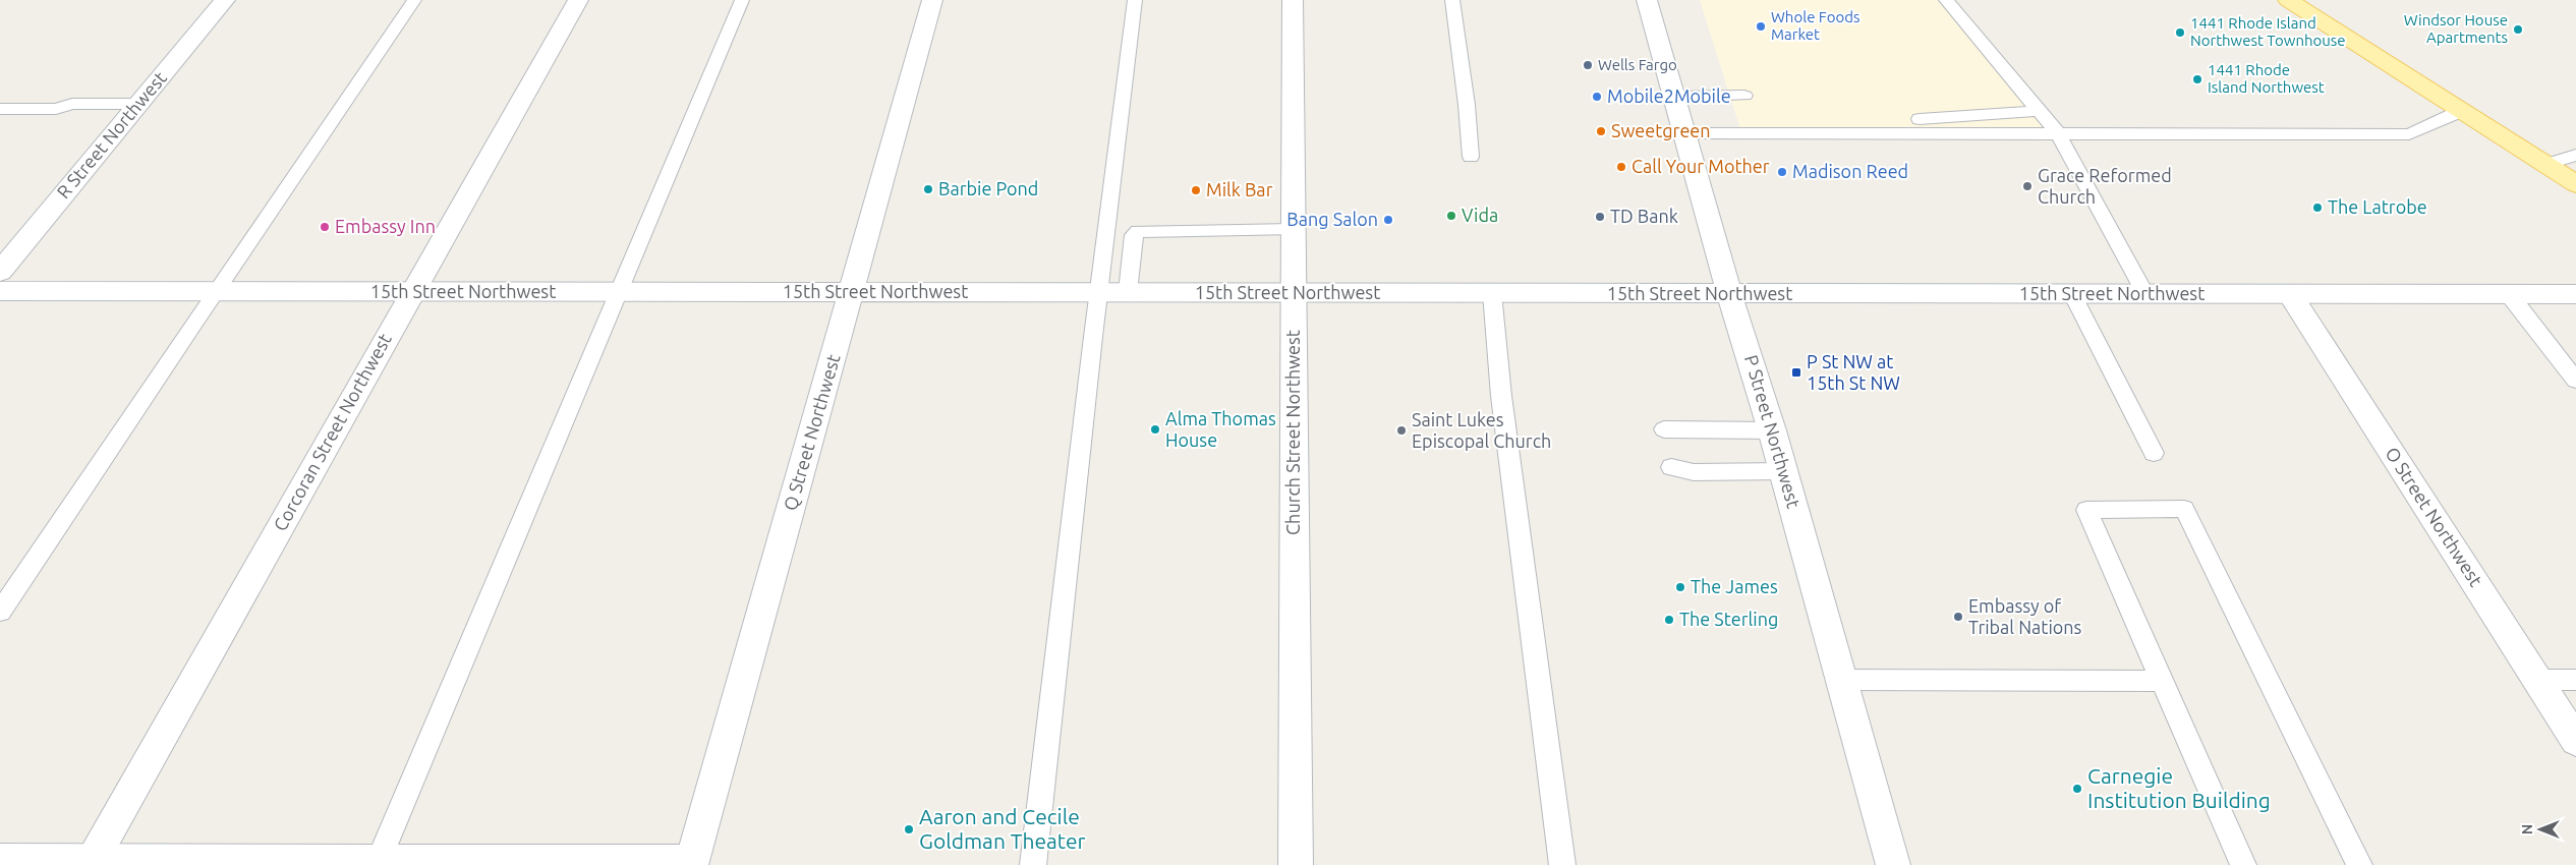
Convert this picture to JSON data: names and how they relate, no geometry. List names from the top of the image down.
{
  "streets": {
    "main road": [
      "R Street Northwest",
      "15th Street Northwest",
      "P Street Northwest",
      "Corcoran Street Northwest",
      "Q Street Northwest",
      "Church Street Northwest",
      "O Street Northwest"
    ]
  },
  "crossings": [
    ["15th Street Northwest", "P Street Northwest"],
    ["15th Street Northwest", "Corcoran Street Northwest"],
    ["15th Street Northwest", "Q Street Northwest"],
    ["15th Street Northwest", "Church Street Northwest"],
    ["15th Street Northwest", "O Street Northwest"]
  ],
  "places": {
    "other": [
      "Whole Foods Market",
      "Windsor House Apartments",
      "1441 Rhode Island Northwest Townhouse",
      "Wells Fargo",
      "1441 Rhode Island Northwest",
      "Mobile2Mobile",
      "Sweetgreen",
      "Call Your Mother",
      "Madison Reed",
      "Grace Reformed Church",
      "Barbie Pond",
      "Milk Bar",
      "The Latrobe",
      "Vida",
      "TD Bank",
      "Bang Salon",
      "Embassy Inn",
      "Alma Thomas House",
      "Saint Lukes Episcopal Church",
      "The James",
      "Embassy of Tribal Nations",
      "The Sterling",
      "Carnegie Institution Building",
      "Aaron and Cecile Goldman Theater"
    ],
    "transit": ["P St NW at 15th St NW"]
  },
  "north": "left"
}
